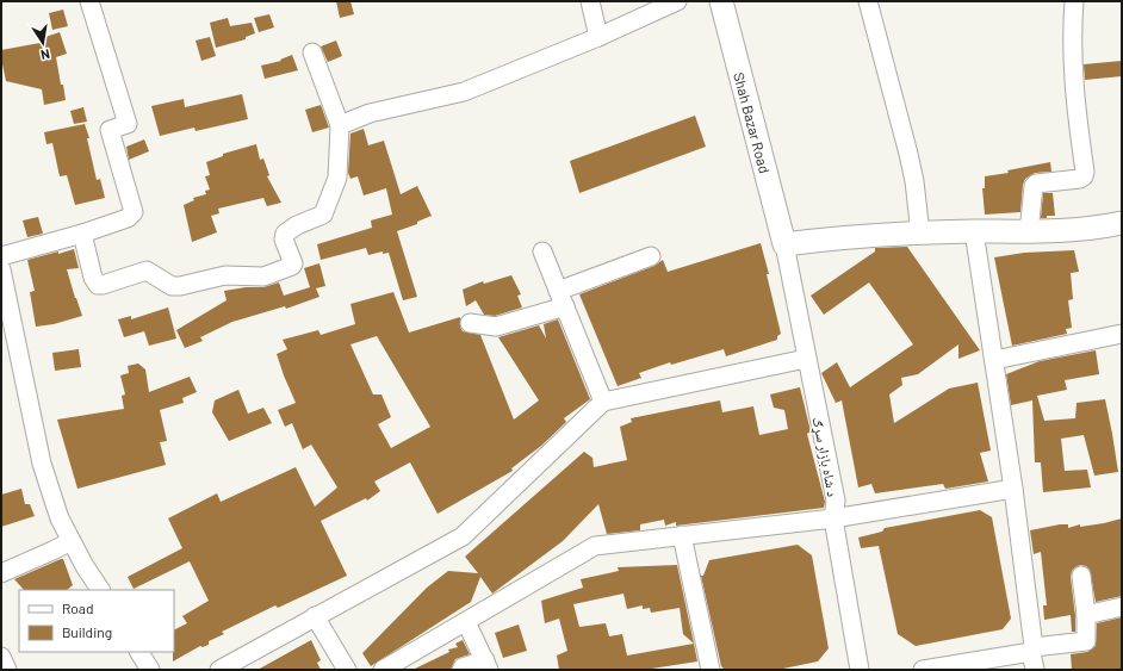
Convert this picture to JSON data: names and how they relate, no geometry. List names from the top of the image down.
{
  "streets": {
    "main road": ["Shah Bazar Road"],
    "street": ["د شاه بازار سړګ"]
  },
  "crossings": [
    ["Shah Bazar Road", "د شاه بازار سړګ"]
  ],
  "legend": ["Road", "Building"],
  "north": "bottom"
}
